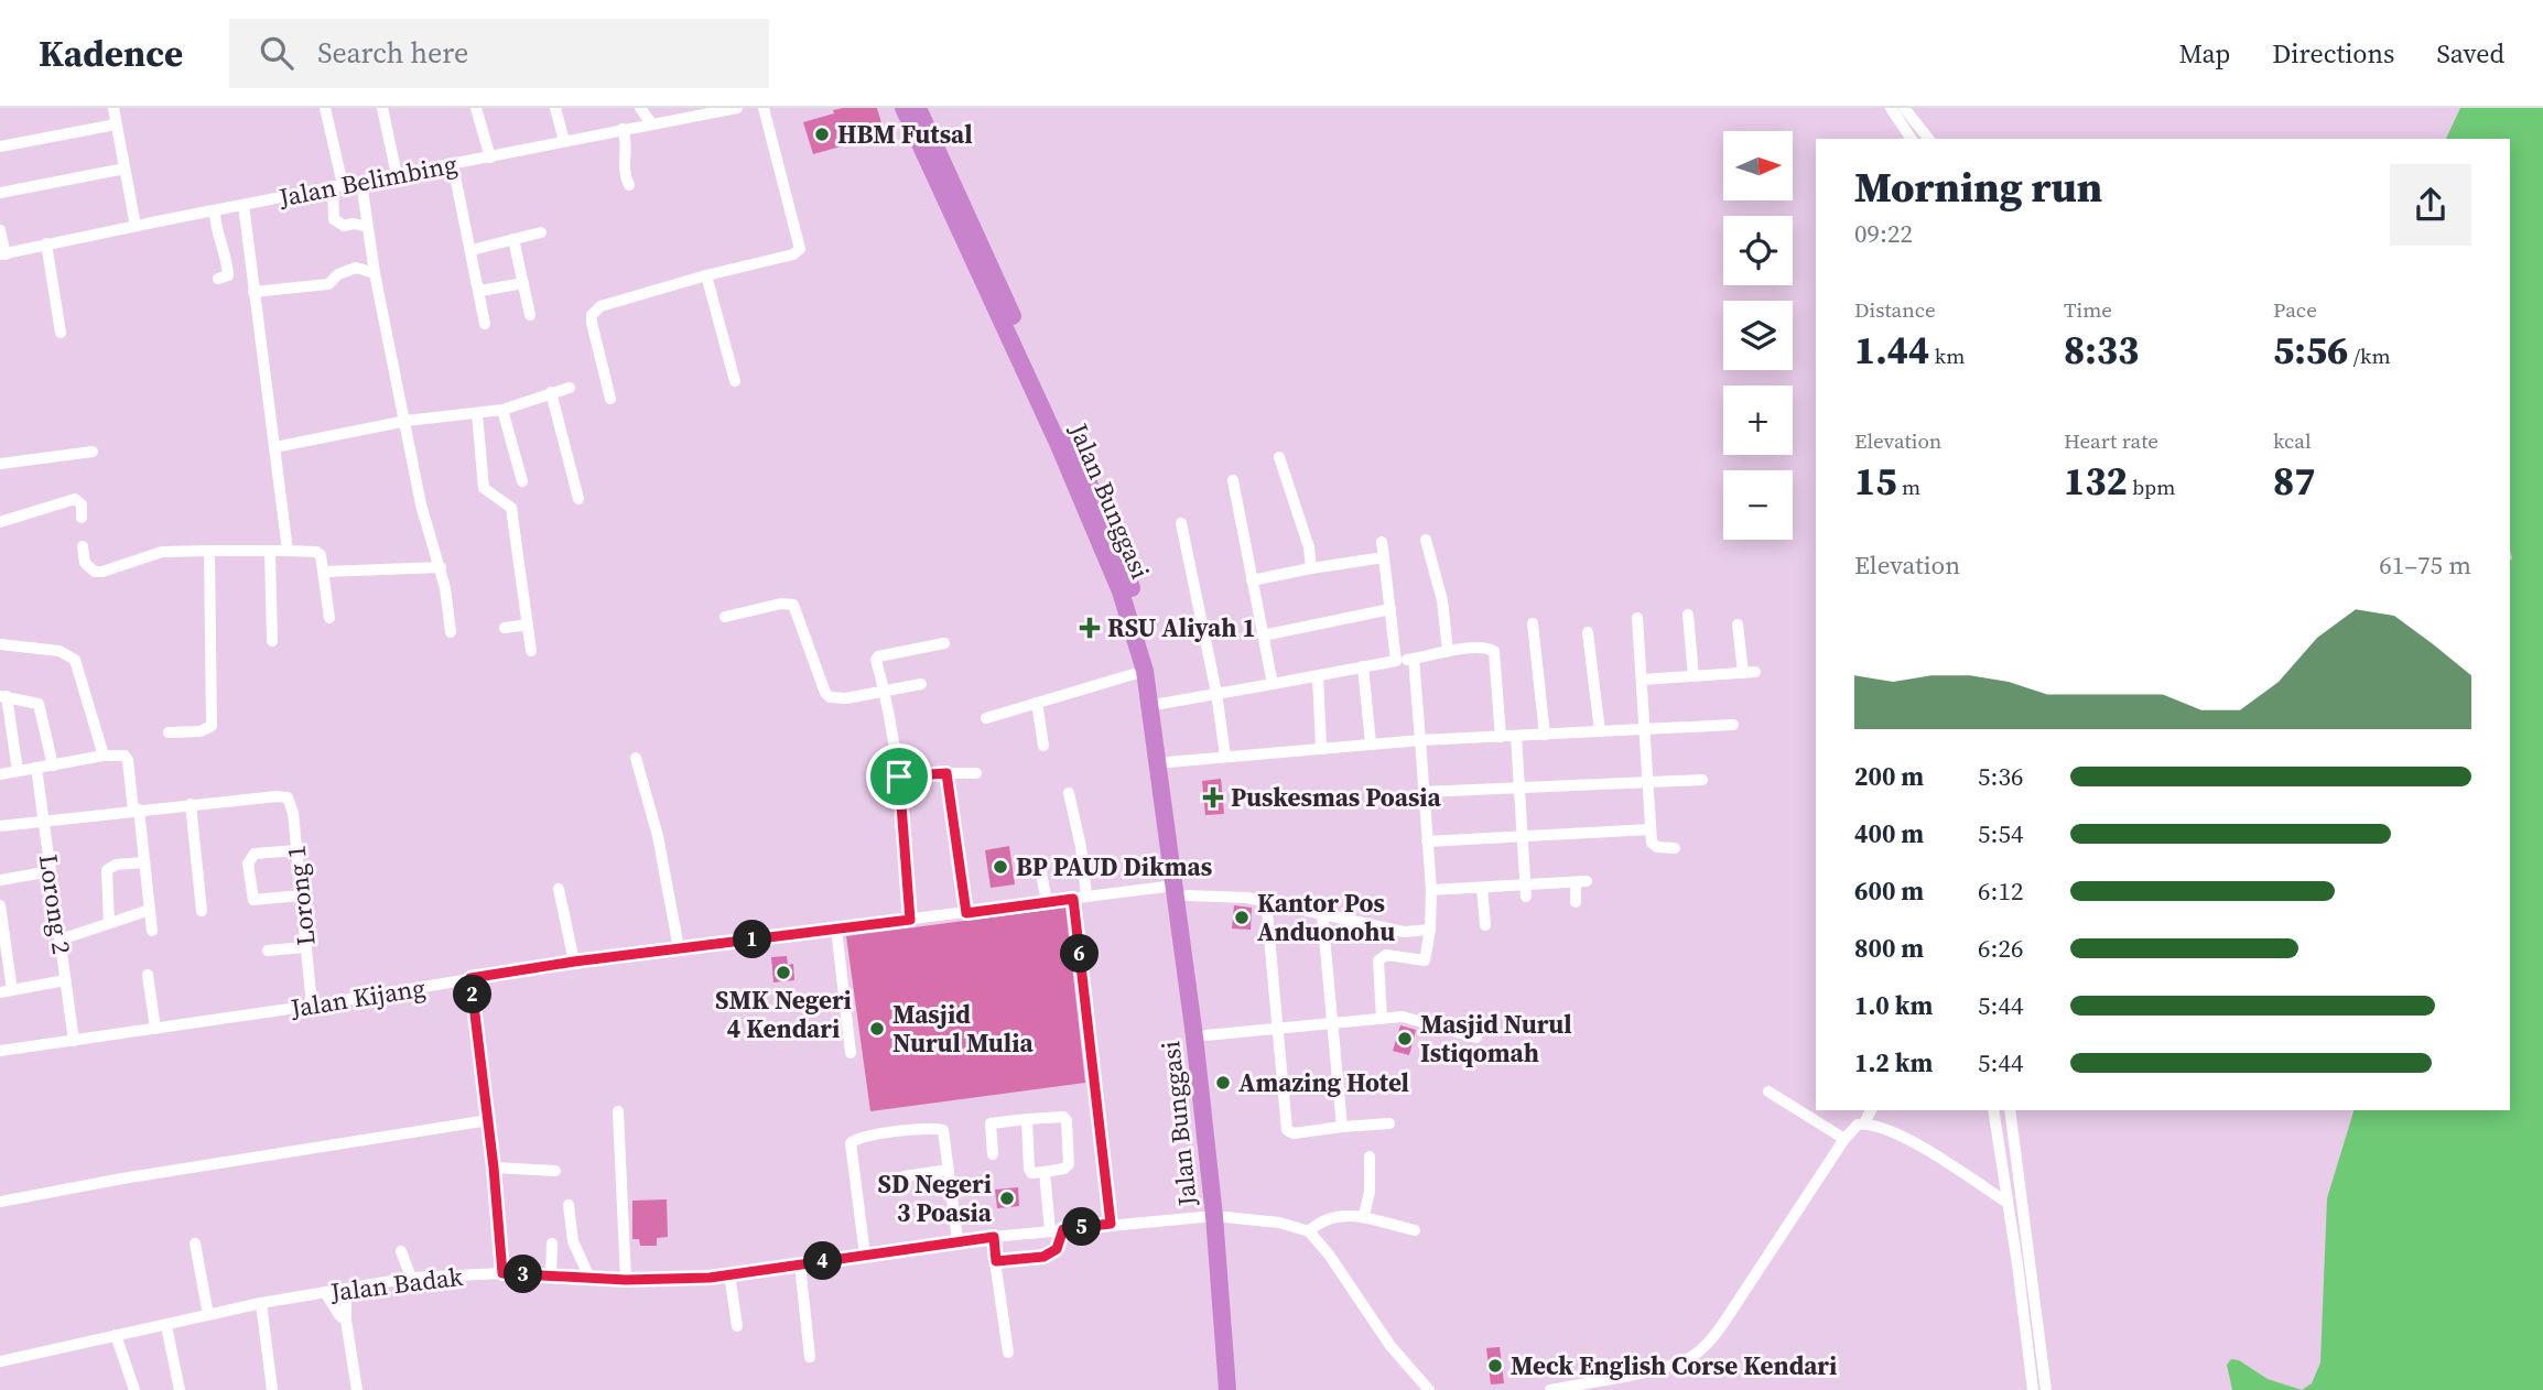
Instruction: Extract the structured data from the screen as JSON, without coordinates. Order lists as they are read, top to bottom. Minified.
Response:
{"streets":{"highway":["Jalan Bunggasi"],"street":["Jalan Belimbing","Lorong 1","Lorong 2","Jalan Kijang","Jalan Badak"]},"crossings":[["Jalan Bunggasi","Jalan Kijang"],["Jalan Bunggasi","Jalan Badak"],["Lorong 1","Jalan Kijang"],["Lorong 2","Jalan Kijang"]],"places":{"other":["HBM Futsal","BP PAUD Dikmas","Kantor Pos Anduonohu","SMK Negeri 4 Kendari","Masjid Nurul Mulia","Masjid Nurul Istiqomah","Amazing Hotel","SD Negeri 3 Poasia","Meck English Corse Kendari"],"health":["RSU Aliyah 1","Puskesmas Poasia"]},"north":"right","page":{"header":"Kadence","search":"Search here","nav":["Map","Directions","Saved"],"map_buttons":["+","−"],"heading":["Morning run","09:22"],"stats":[["Distance","1.44 km"],["Time","8:33"],["Pace","5:56 /km"],["Elevation","15 m"],["Heart rate","132 bpm"],["kcal","87"]],"chart":["Elevation","61–75 m"],"list":[{"name":"200 m","note":"5:36"},{"name":"400 m","note":"5:54"},{"name":"600 m","note":"6:12"},{"name":"800 m","note":"6:26"},{"name":"1.0 km","note":"5:44"},{"name":"1.2 km","note":"5:44"}],"pins":["1","6","2","5","4","3"]}}
